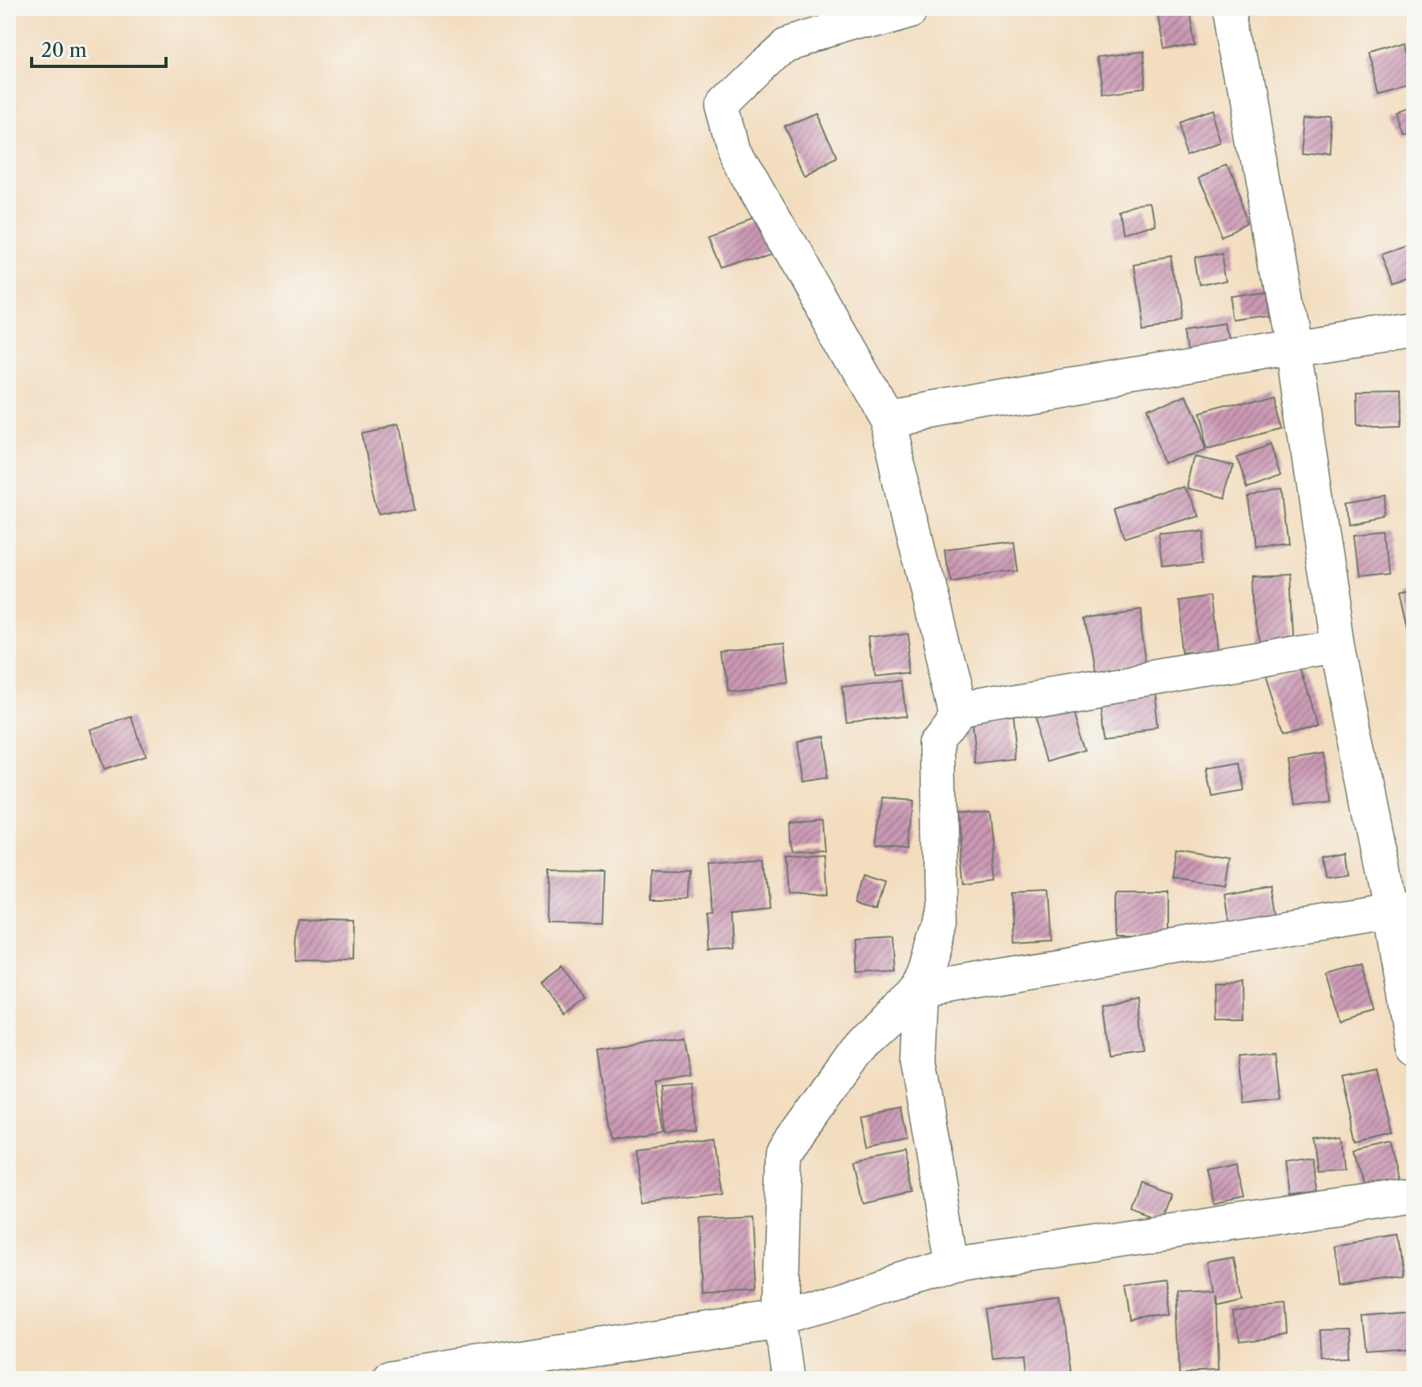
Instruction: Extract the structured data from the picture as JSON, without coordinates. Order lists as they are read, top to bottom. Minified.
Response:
{"scale_bar":"20 m"}
